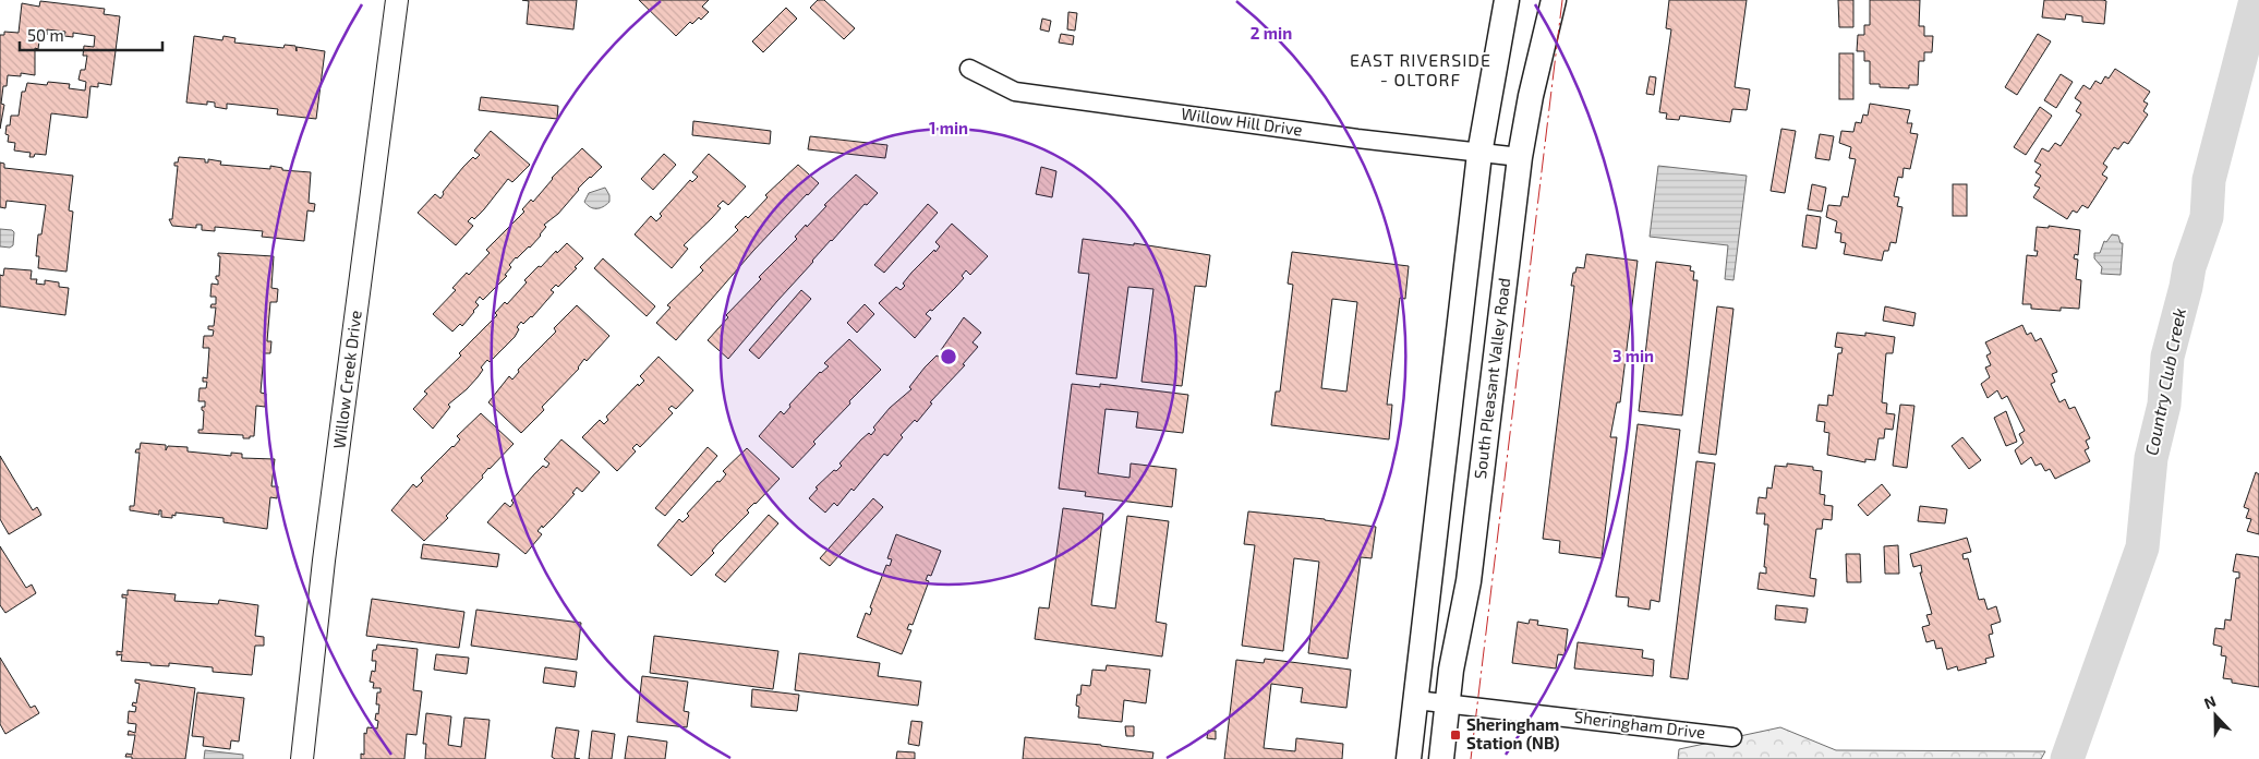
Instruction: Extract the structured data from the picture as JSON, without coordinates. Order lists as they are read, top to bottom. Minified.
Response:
{"streets":{"main road":["South Pleasant Valley Road"],"street":["Willow Hill Drive","Willow Creek Drive","Sheringham Drive"]},"crossings":[["Willow Hill Drive","South Pleasant Valley Road"],["South Pleasant Valley Road","Sheringham Drive"]],"districts":["EAST RIVERSIDE - OLTORF"],"water":["Country Club Creek"],"places":{"transit":["Sheringham Station (NB)"]},"scale_bar":"50 m","north":"top","rings":["2 min","1 min","3 min"]}
